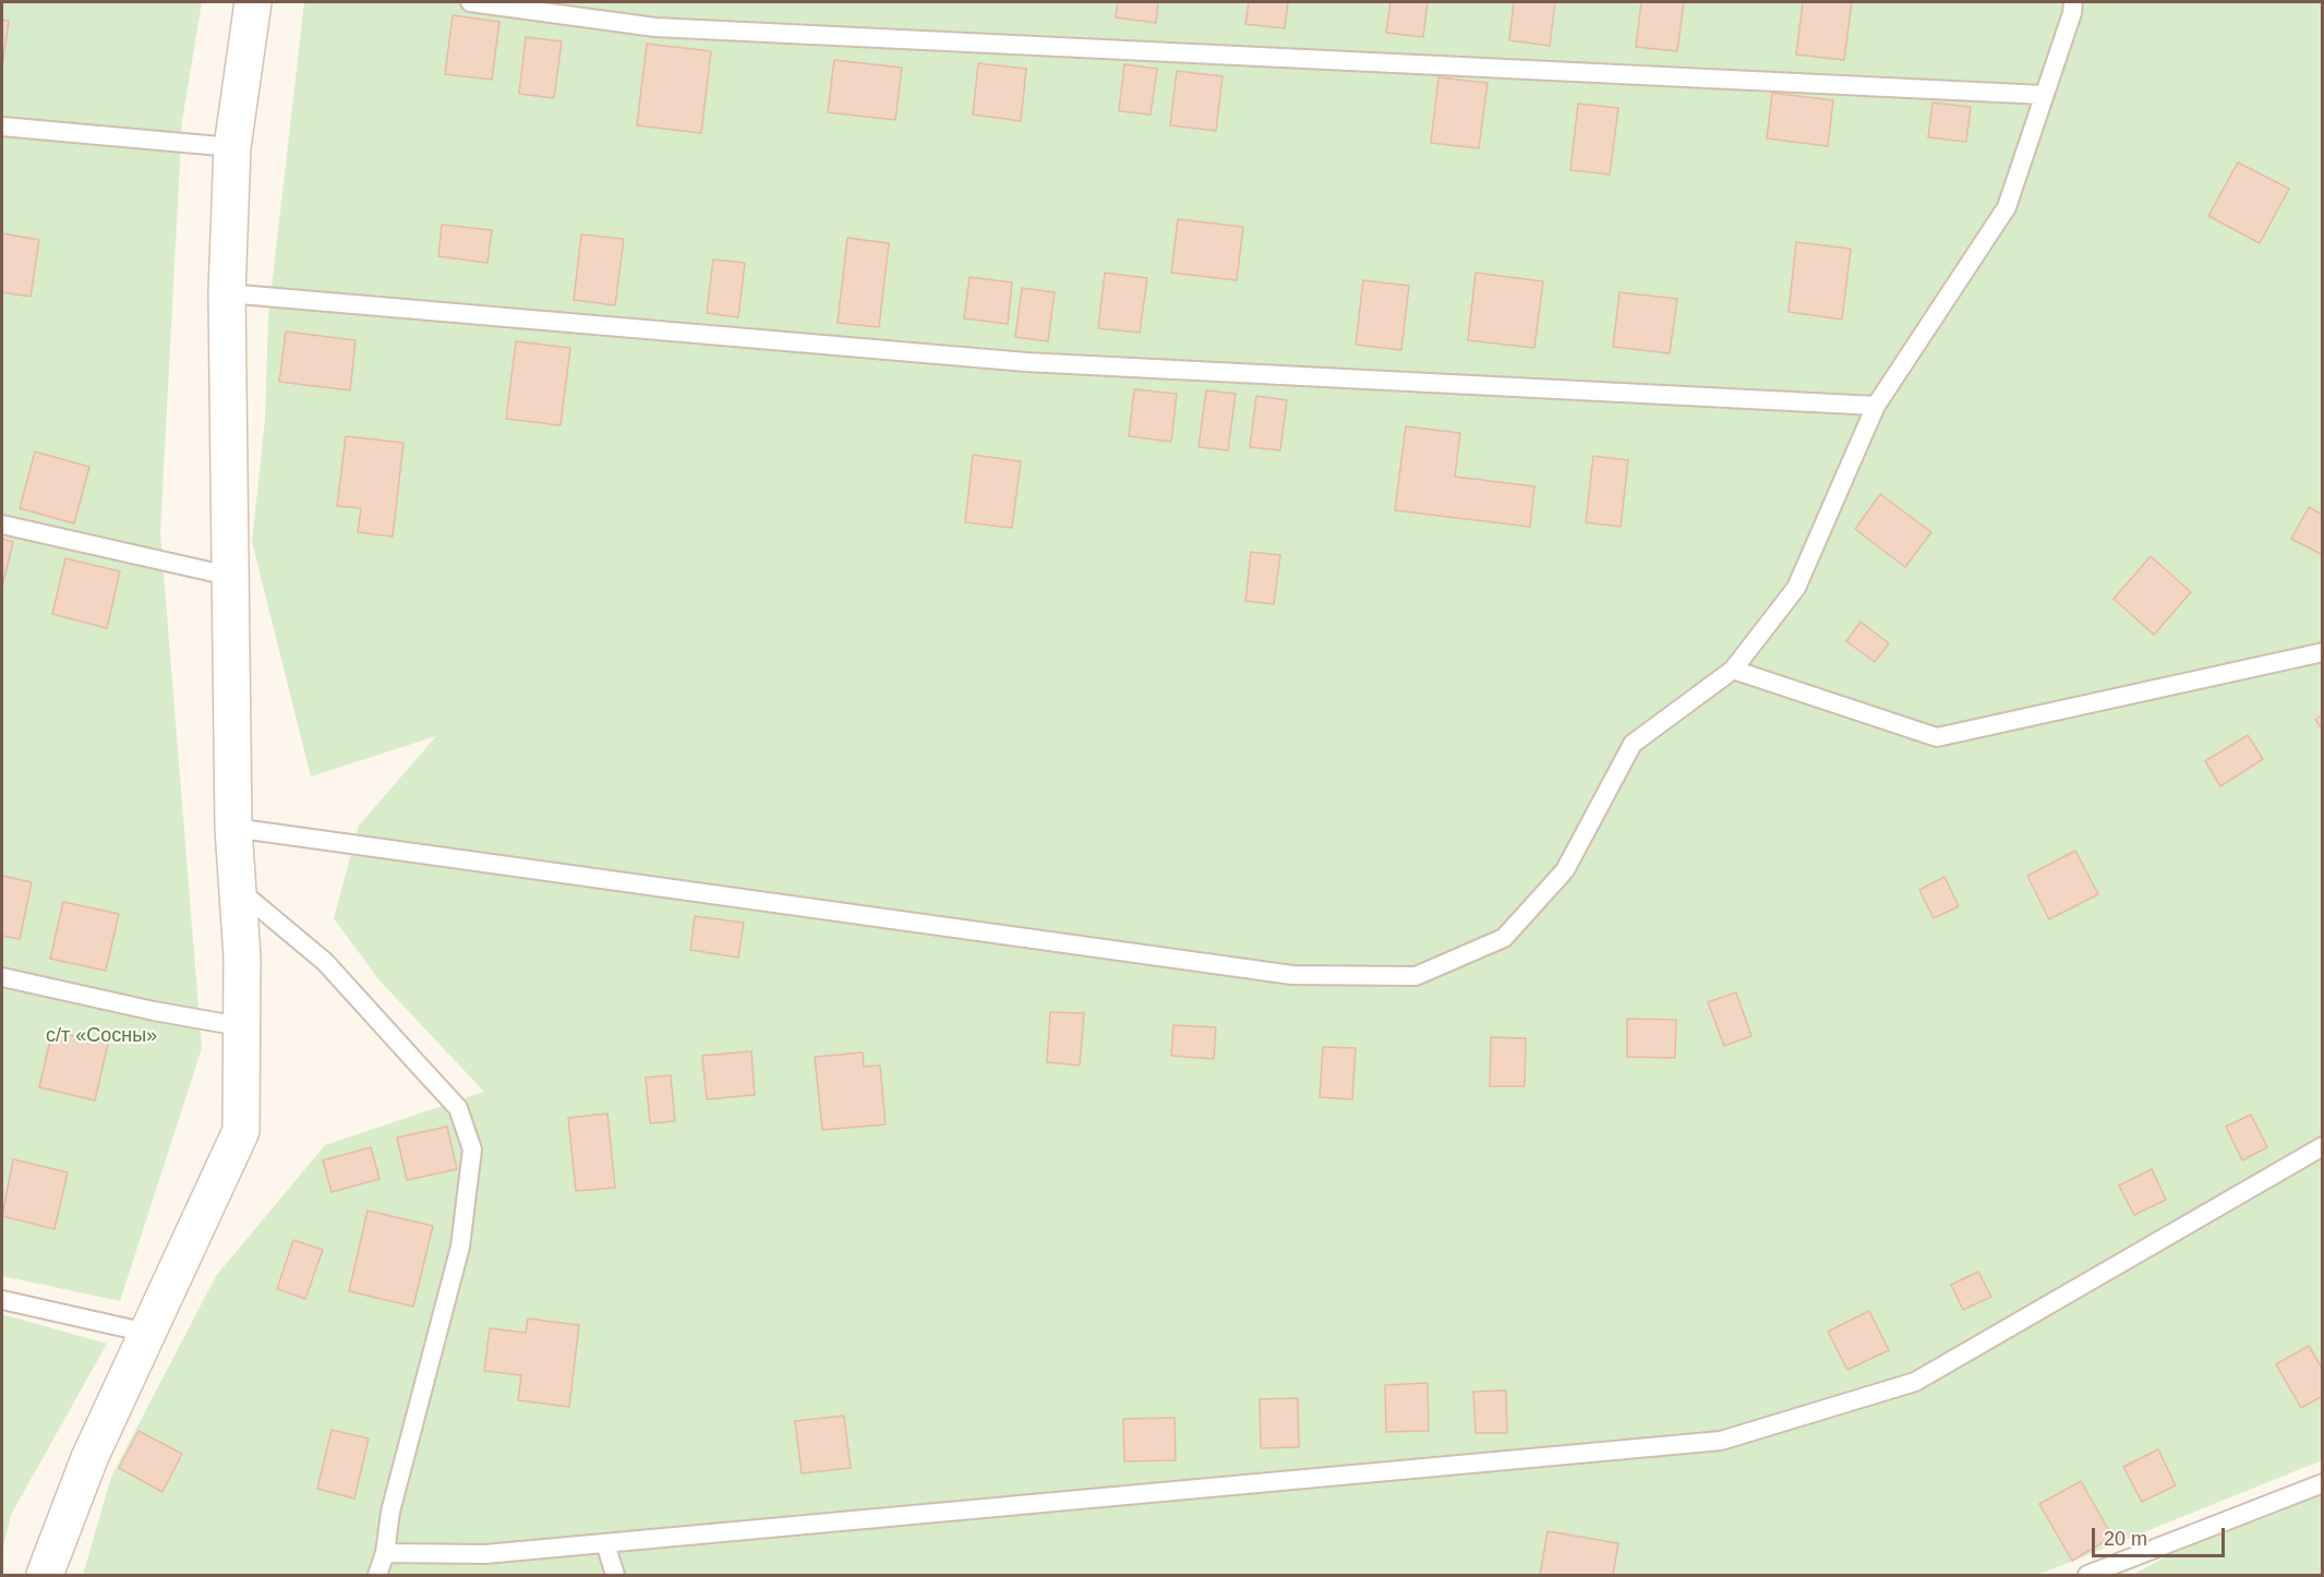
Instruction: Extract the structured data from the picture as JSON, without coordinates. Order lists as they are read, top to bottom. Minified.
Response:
{"parks":["с/т «Сосны»"],"scale_bar":"20 m"}
